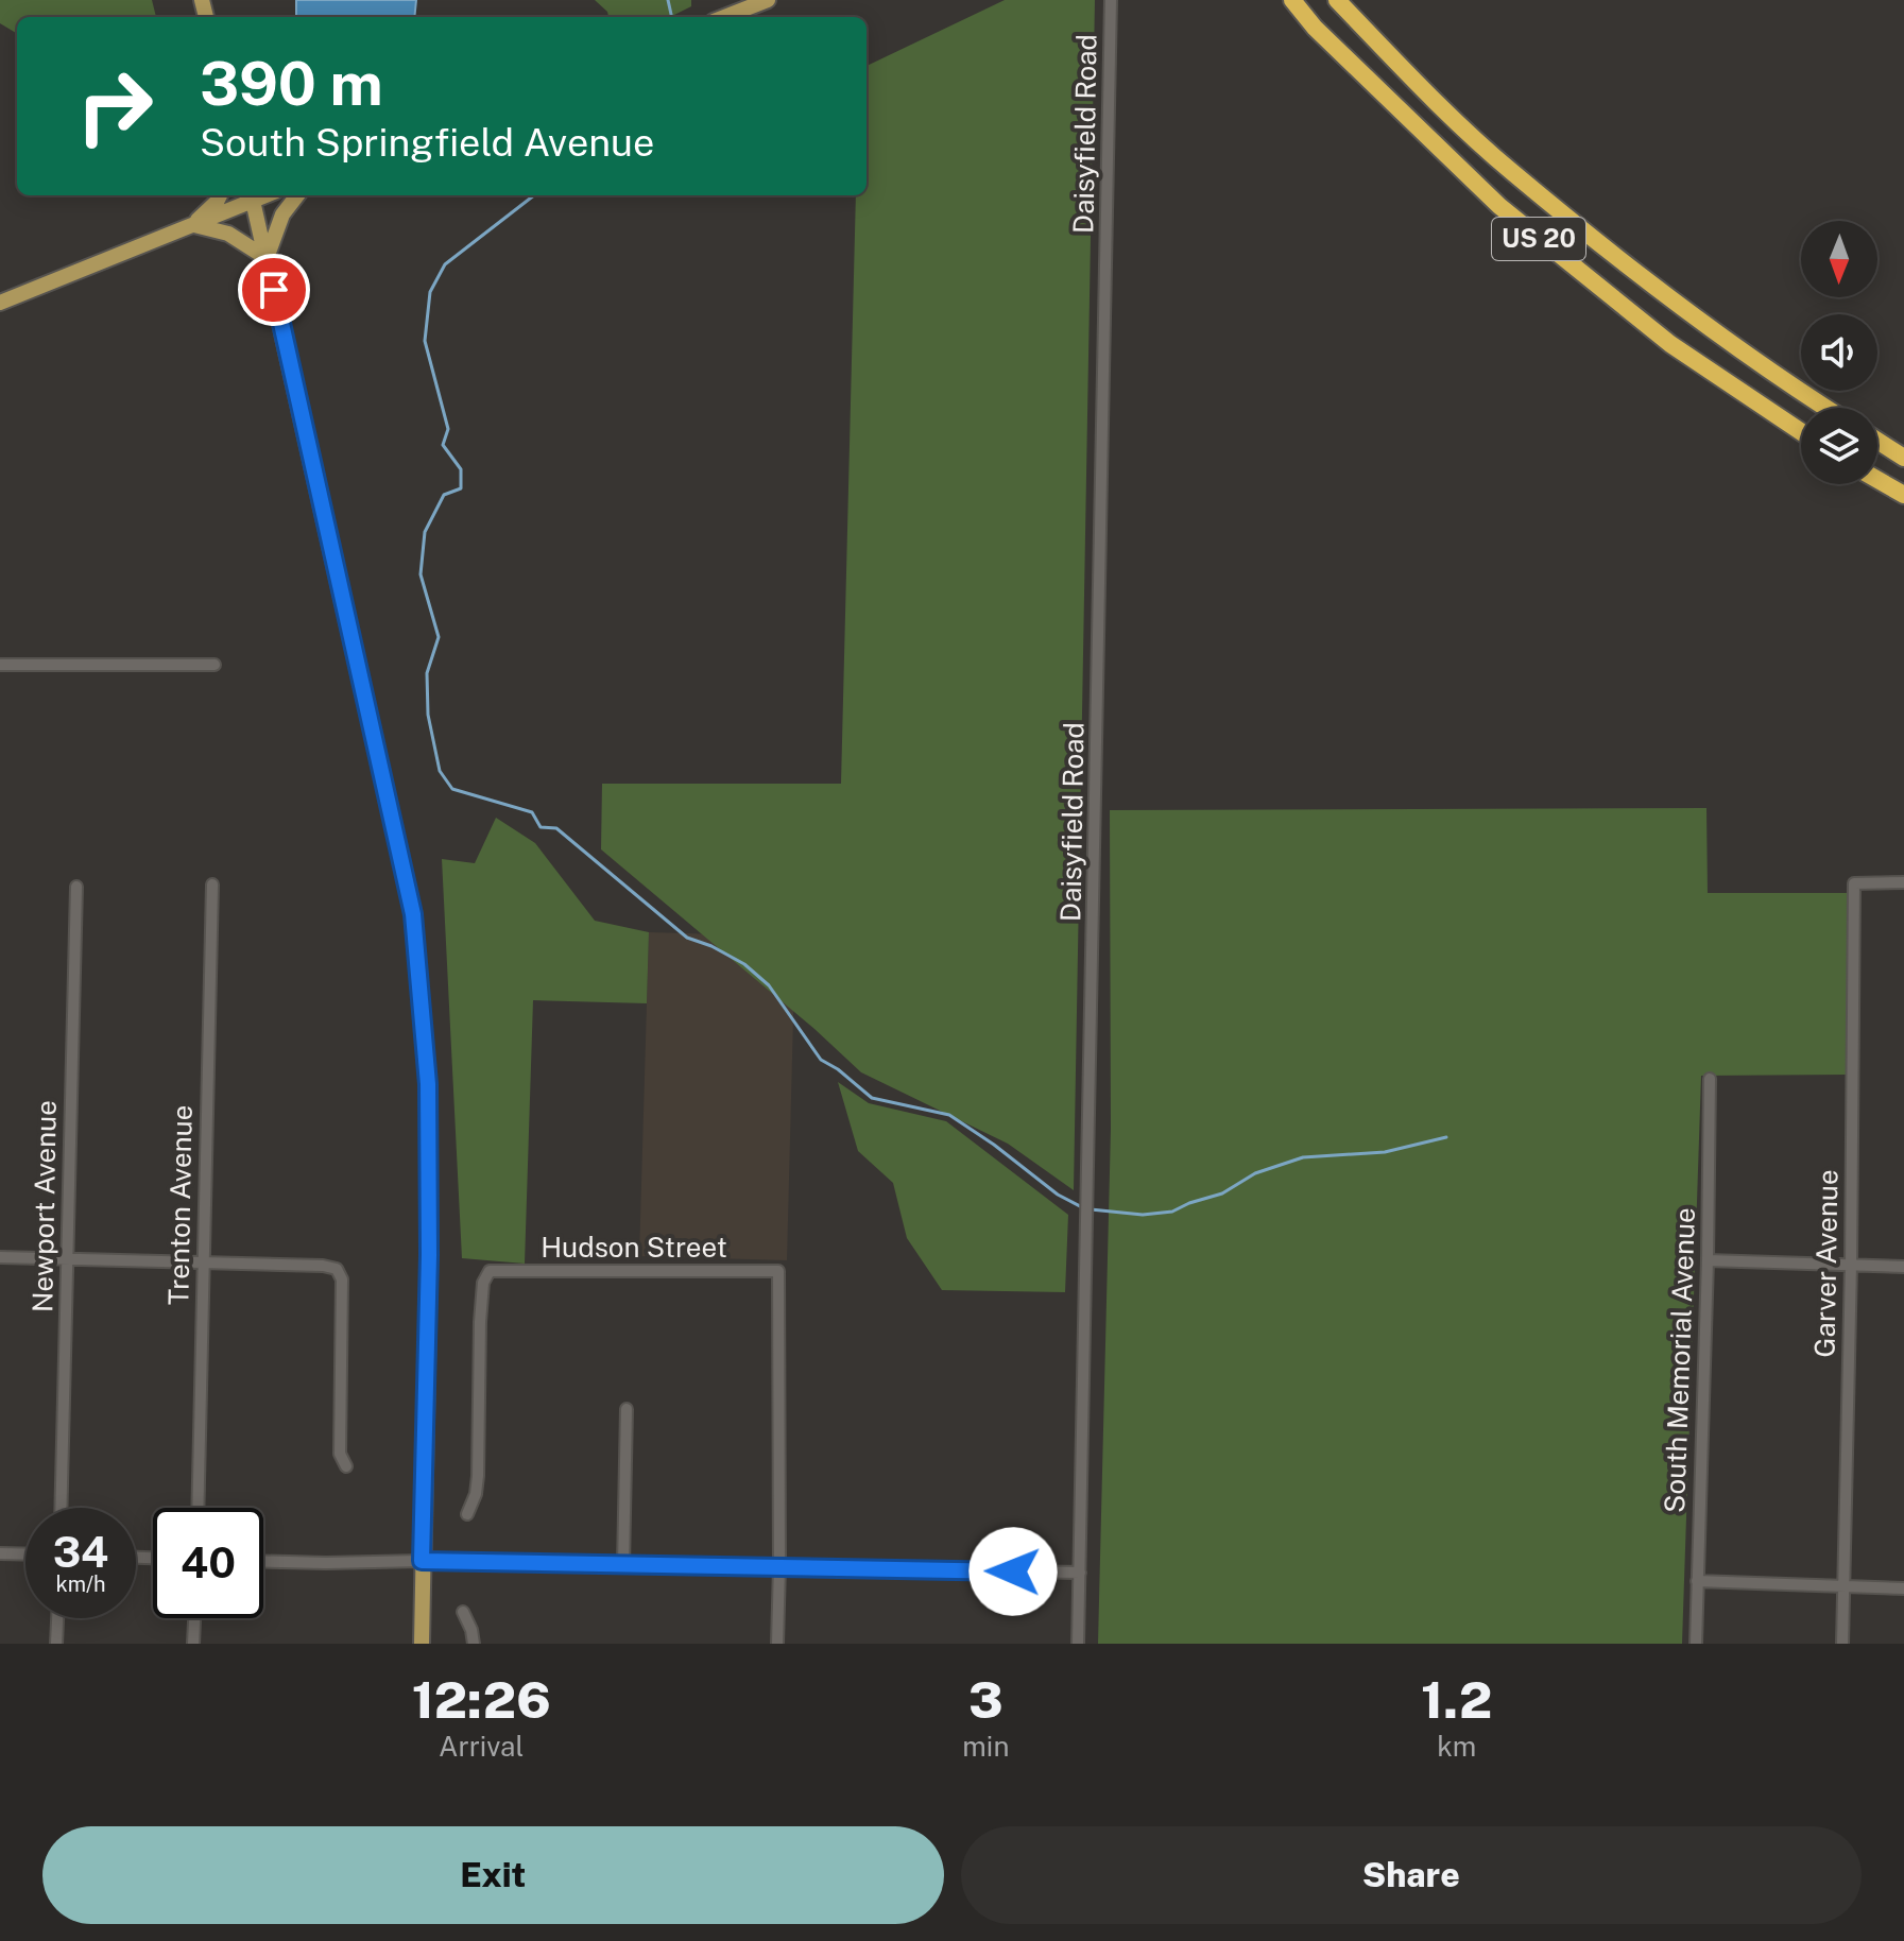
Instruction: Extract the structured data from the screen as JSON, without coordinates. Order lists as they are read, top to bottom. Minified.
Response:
{"streets":{"highway":["US 20"],"street":["Daisyfield Road","Trenton Avenue","Newport Avenue","Hudson Street","Garver Avenue","South Memorial Avenue"]},"north":"bottom","page":{"turn":["390 m","South Springfield Avenue"],"speed":"34 km/h","limit":"40","eta":["12:26","Arrival","3","min","1.2","km"],"buttons":["Exit","Share"]}}
